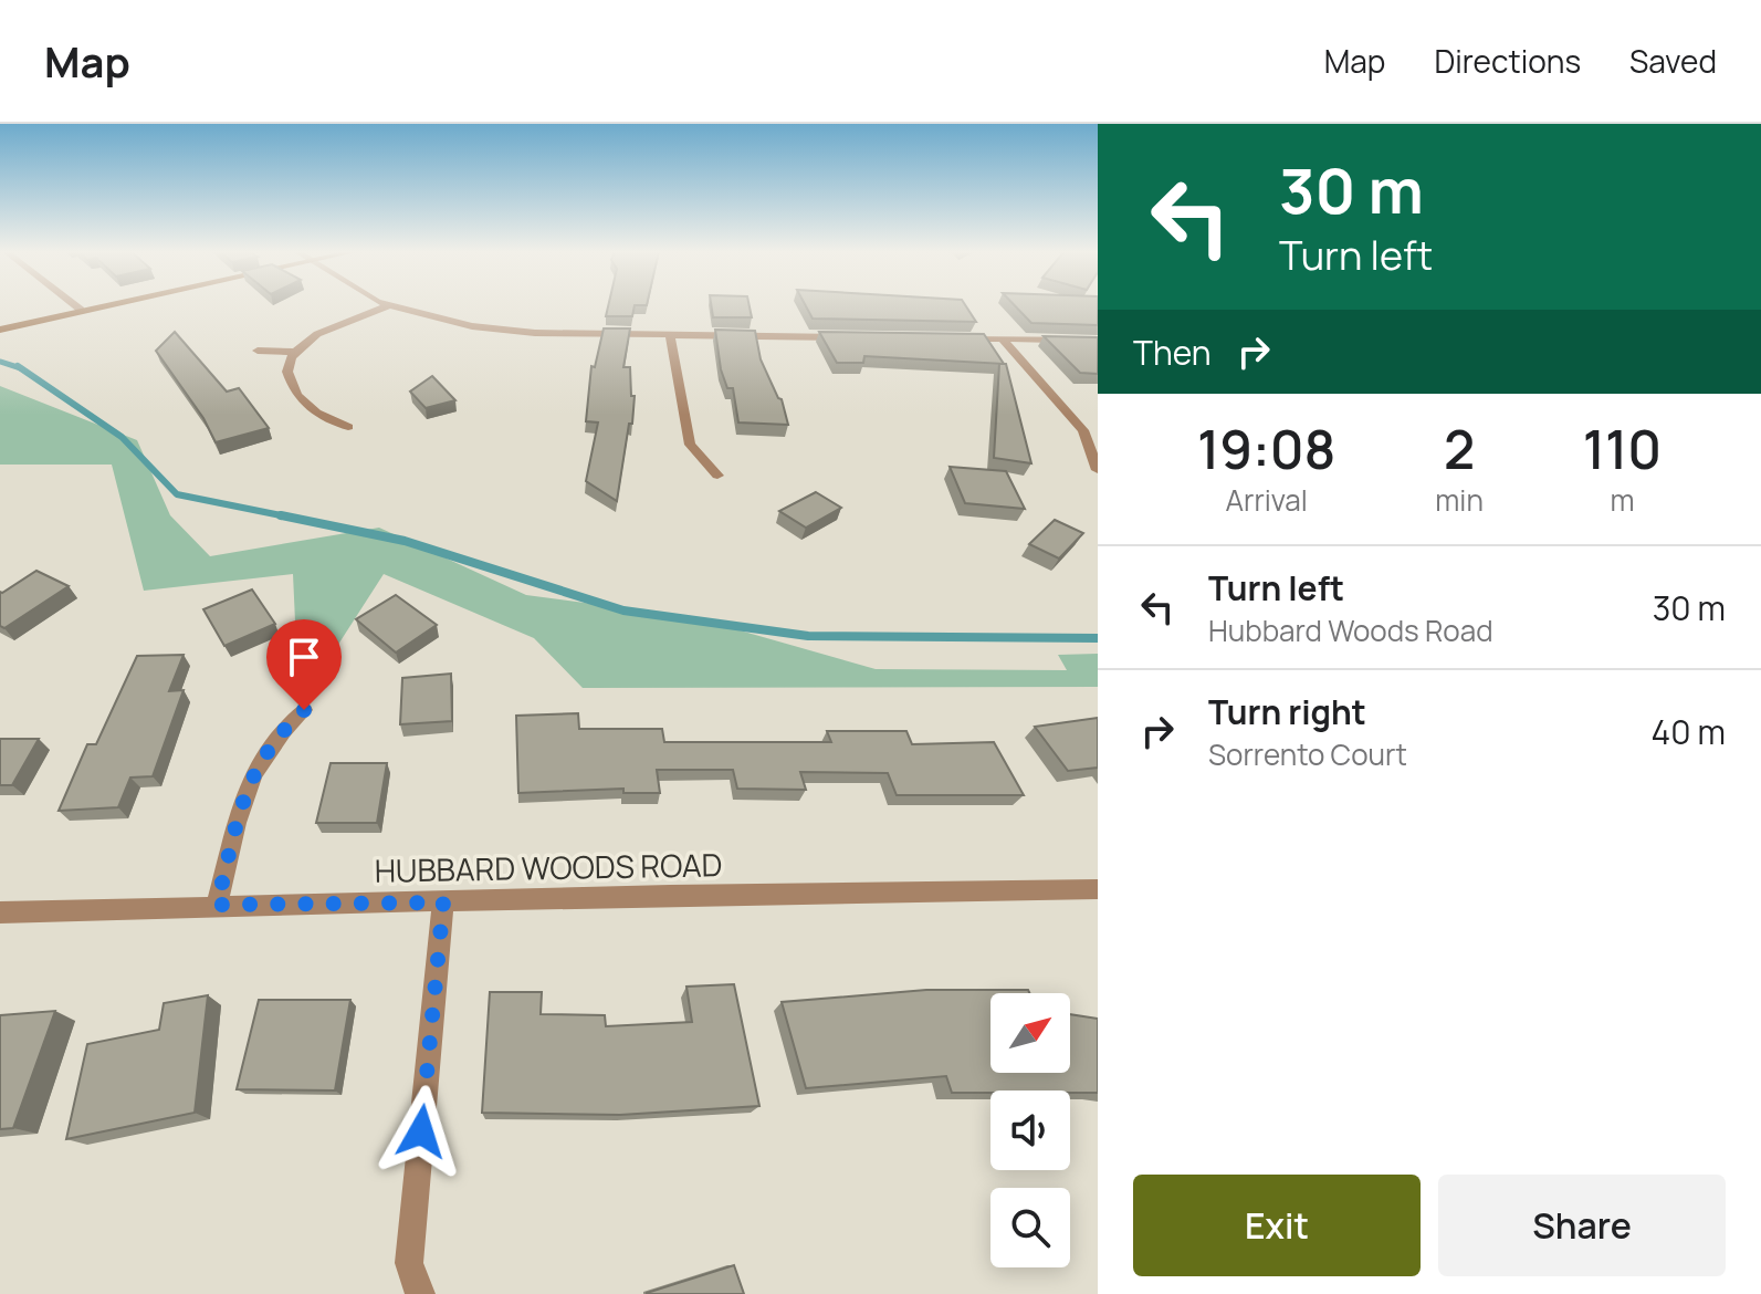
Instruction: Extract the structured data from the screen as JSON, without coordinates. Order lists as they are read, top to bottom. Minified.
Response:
{"streets":{"street":["HUBBARD WOODS ROAD"]},"north":"top right","page":{"header":"Map","nav":["Map","Directions","Saved"],"turn":["30 m","Turn left"],"then":"Then","eta":["19:08","Arrival","2","min","110","m"],"list":[{"name":"Turn left","note":"Hubbard Woods Road","value":"30 m"},{"name":"Turn right","note":"Sorrento Court","value":"40 m"}],"buttons":["Exit","Share"]}}
